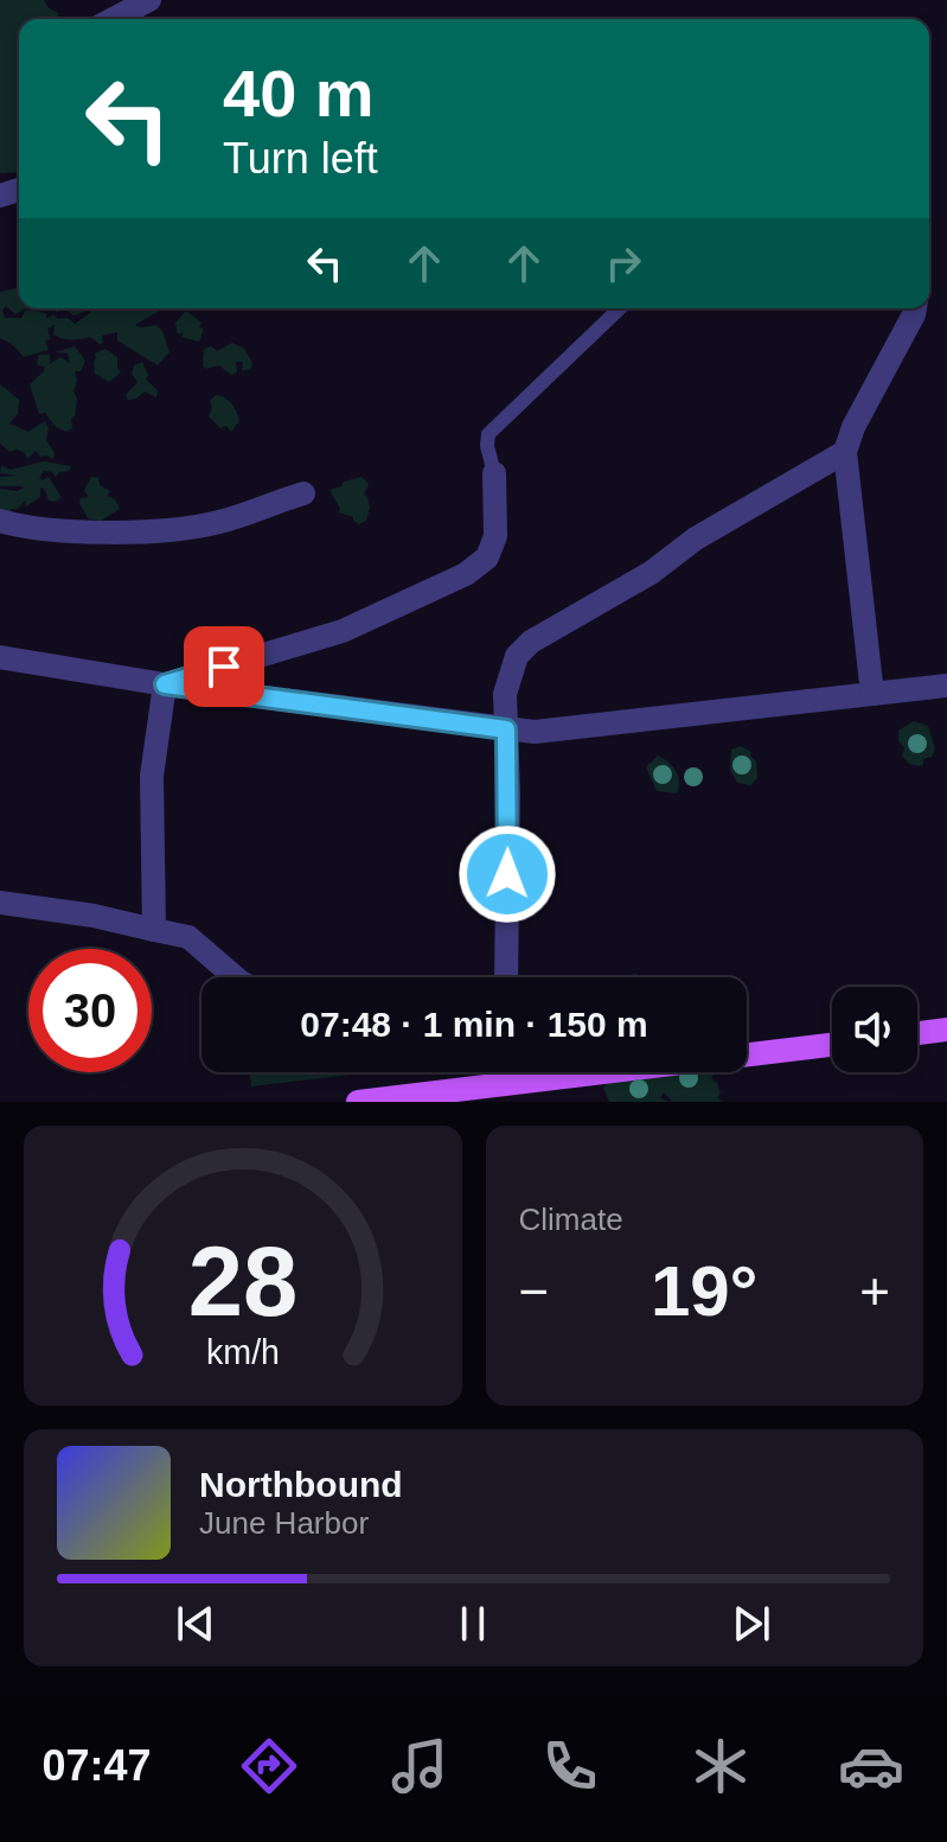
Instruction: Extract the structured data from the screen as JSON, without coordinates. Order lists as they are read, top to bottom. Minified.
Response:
{"page":{"turn":["40 m","Turn left"],"limit":"30","trip":"07:48 · 1 min · 150 m","tile":"Climate","heat":["−","19°","+"],"song":["Northbound","June Harbor"],"tabs":"07:47","gauge":["28","km/h"]}}
